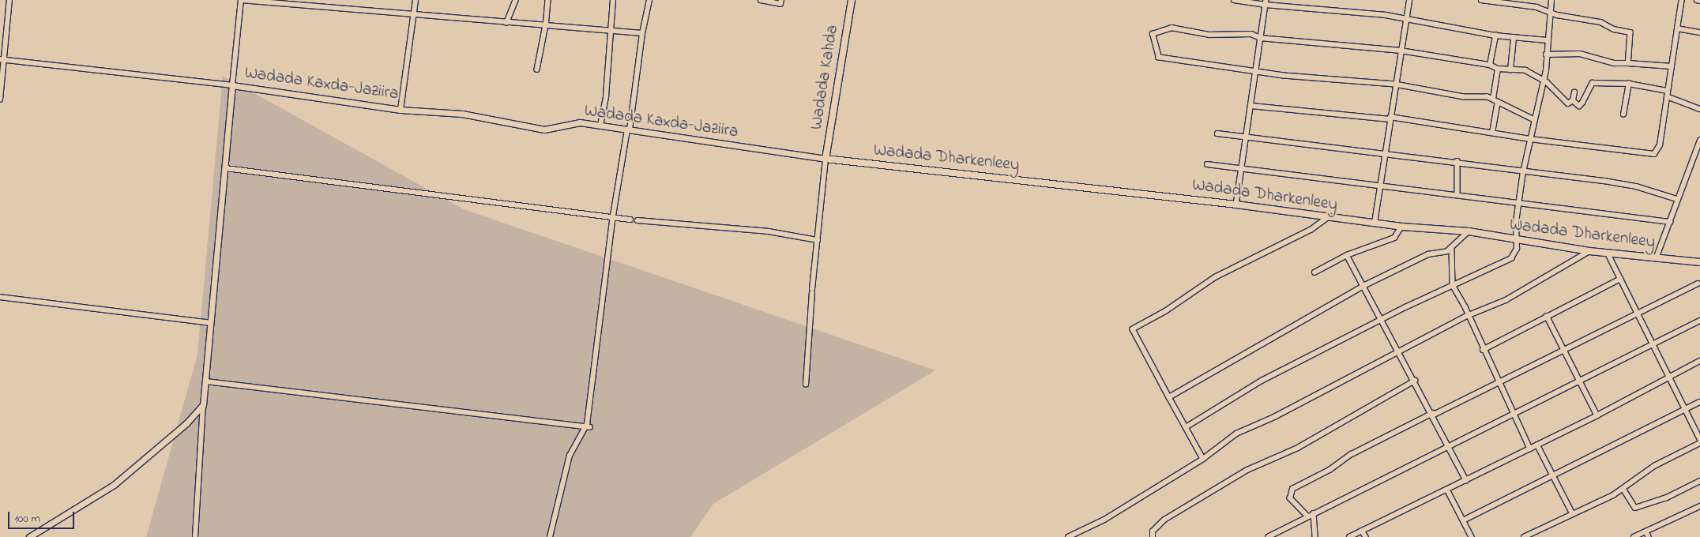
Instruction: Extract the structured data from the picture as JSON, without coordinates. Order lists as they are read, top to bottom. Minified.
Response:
{"streets":{"main road":["Wadada Kahda","Wadada Dharkenleey"],"street":["Wadada Kaxda-Jaziira"]},"crossings":[["Wadada Kahda","Wadada Kaxda-Jaziira"],["Wadada Kahda","Wadada Dharkenleey"],["Wadada Kaxda-Jaziira","Wadada Dharkenleey"]],"scale_bar":"100 m"}
